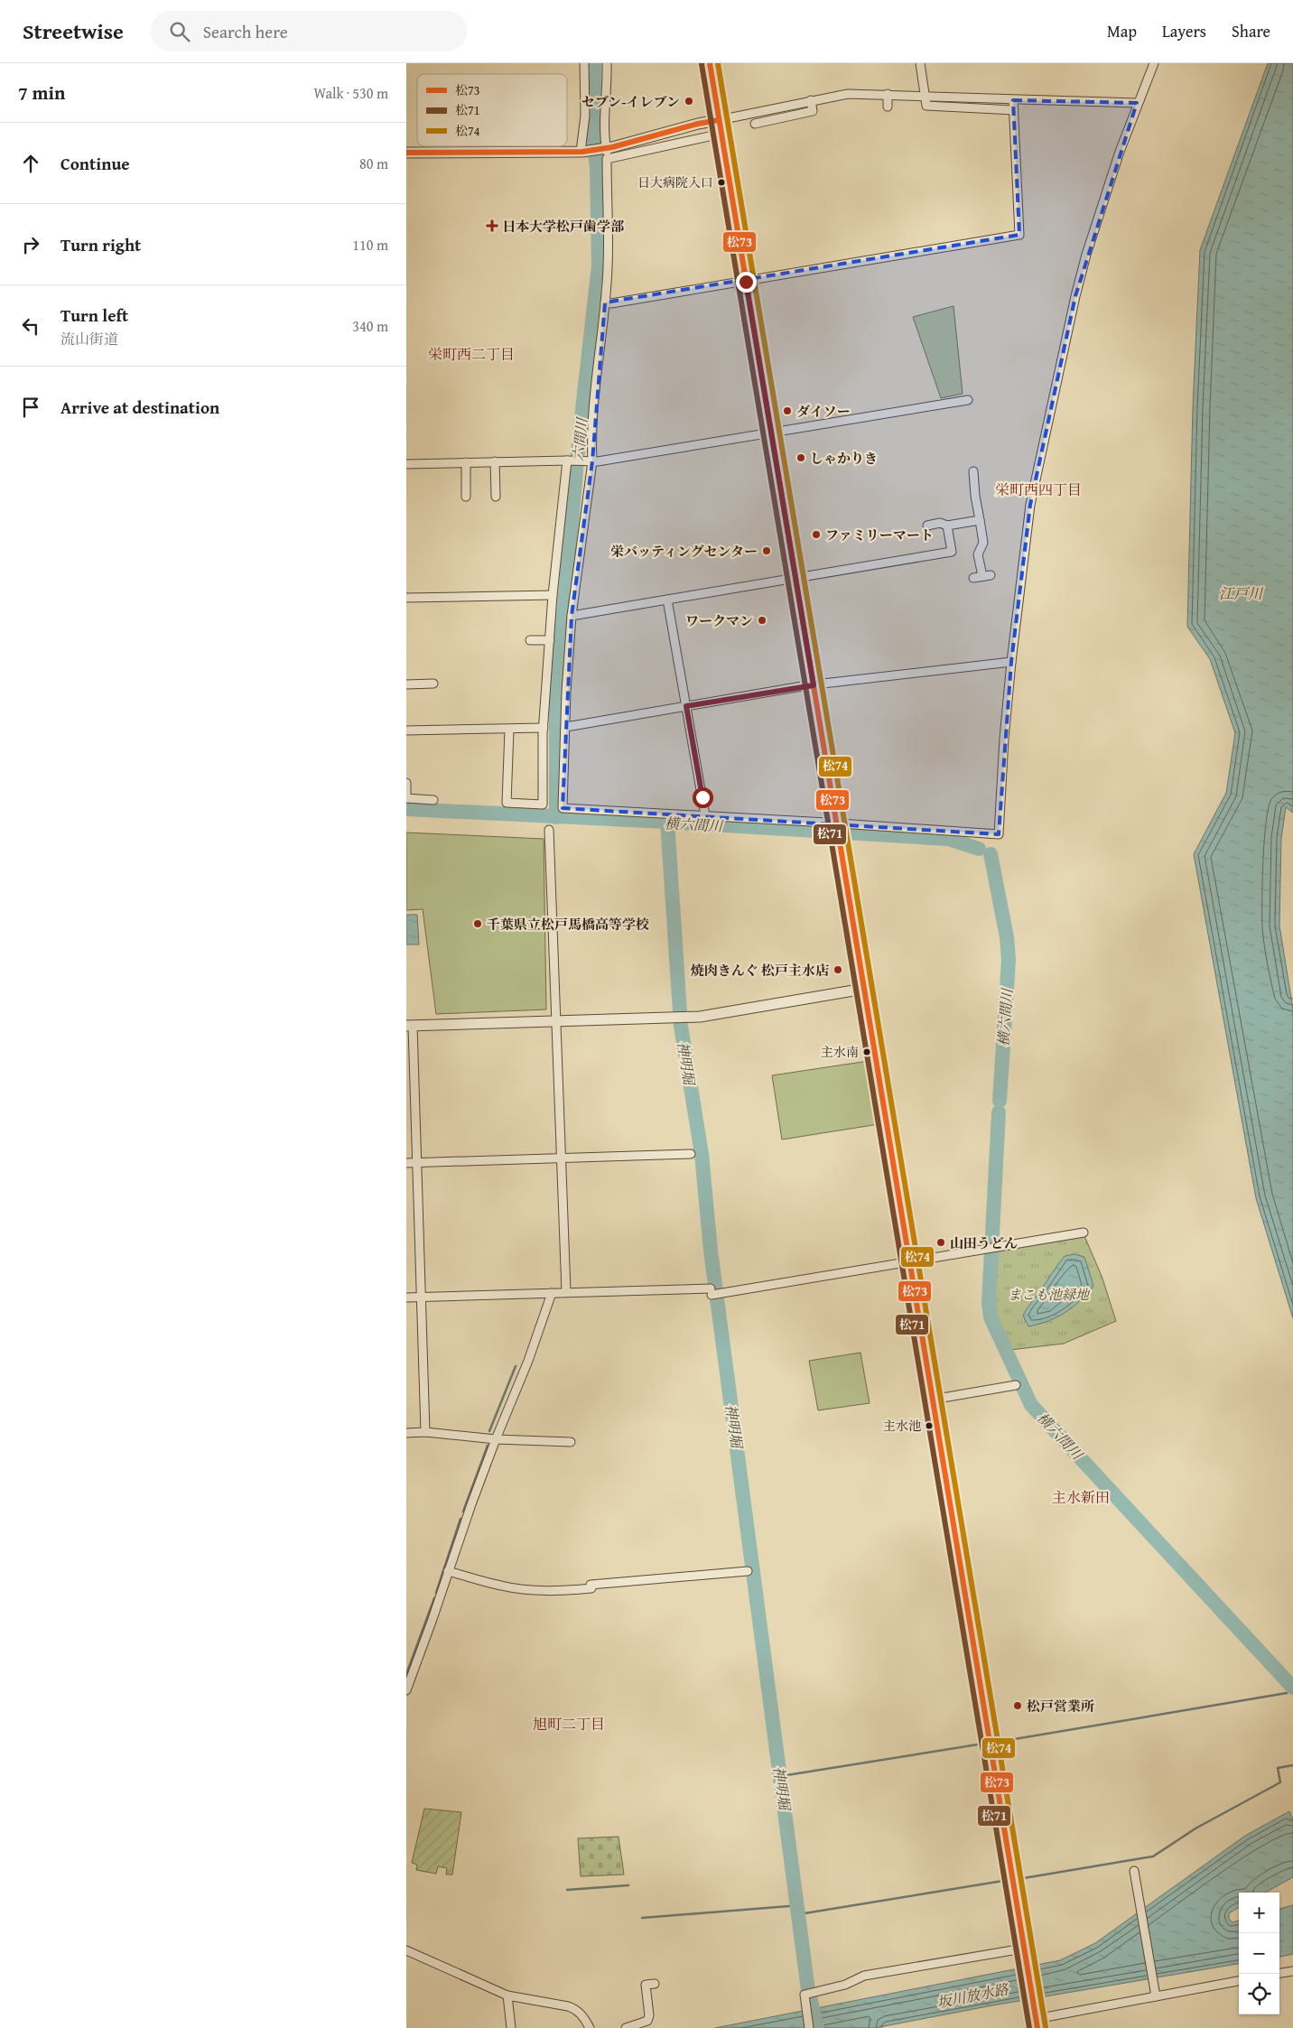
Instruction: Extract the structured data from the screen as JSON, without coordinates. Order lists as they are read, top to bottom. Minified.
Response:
{"districts":["栄町西二丁目","栄町西四丁目","主水新田","旭町二丁目"],"water":["六間川","江戸川","横六間川","神明堀","坂川放水路"],"parks":["まこも池緑地"],"places":{"other":["セブン-イレブン","日大病院入口","ダイソー","しゃかりき","ファミリーマート","栄バッティングセンター","ワークマン","千葉県立松戸馬橋高等学校","焼肉きんぐ 松戸主水店","主水南","山田うどん","主水池","松戸営業所"],"health":["日本大学松戸歯学部"]},"lines":["transit line 松73","transit line 松74","transit line 松71"],"legend":["松73","松71","松74"],"page":{"header":"Streetwise","search":"Search here","nav":["Map","Layers","Share"],"heading":["7 min","Walk · 530 m"],"list":[["Continue","80 m"],["Turn right","110 m"],["Turn left","流山街道","340 m"],"Arrive at destination"],"map_buttons":["+","−"]}}
